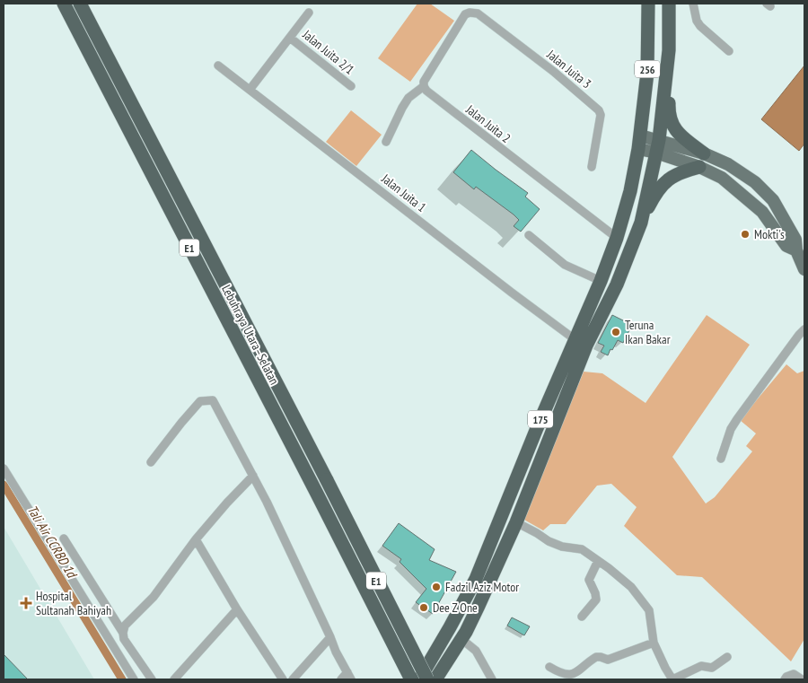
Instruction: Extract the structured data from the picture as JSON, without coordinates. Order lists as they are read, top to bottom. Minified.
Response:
{"streets":{"highway":["256","E1","Lebuhraya Utara–Selatan","175"],"street":["Jalan Juita 2/1","Jalan Juita 3","Jalan Juita 2","Jalan Juita 1"]},"crossings":[["Jalan Juita 3","Jalan Juita 2"],["256","175"],["Jalan Juita 2","175"],["Jalan Juita 1","175"]],"water":["Tali Air CCRBD 1d"],"places":{"other":["Mokti's","Teruna Ikan Bakar","Fadzil Aziz Motor","Dee Z One"],"health":["Hospital Sultanah Bahiyah"]}}
